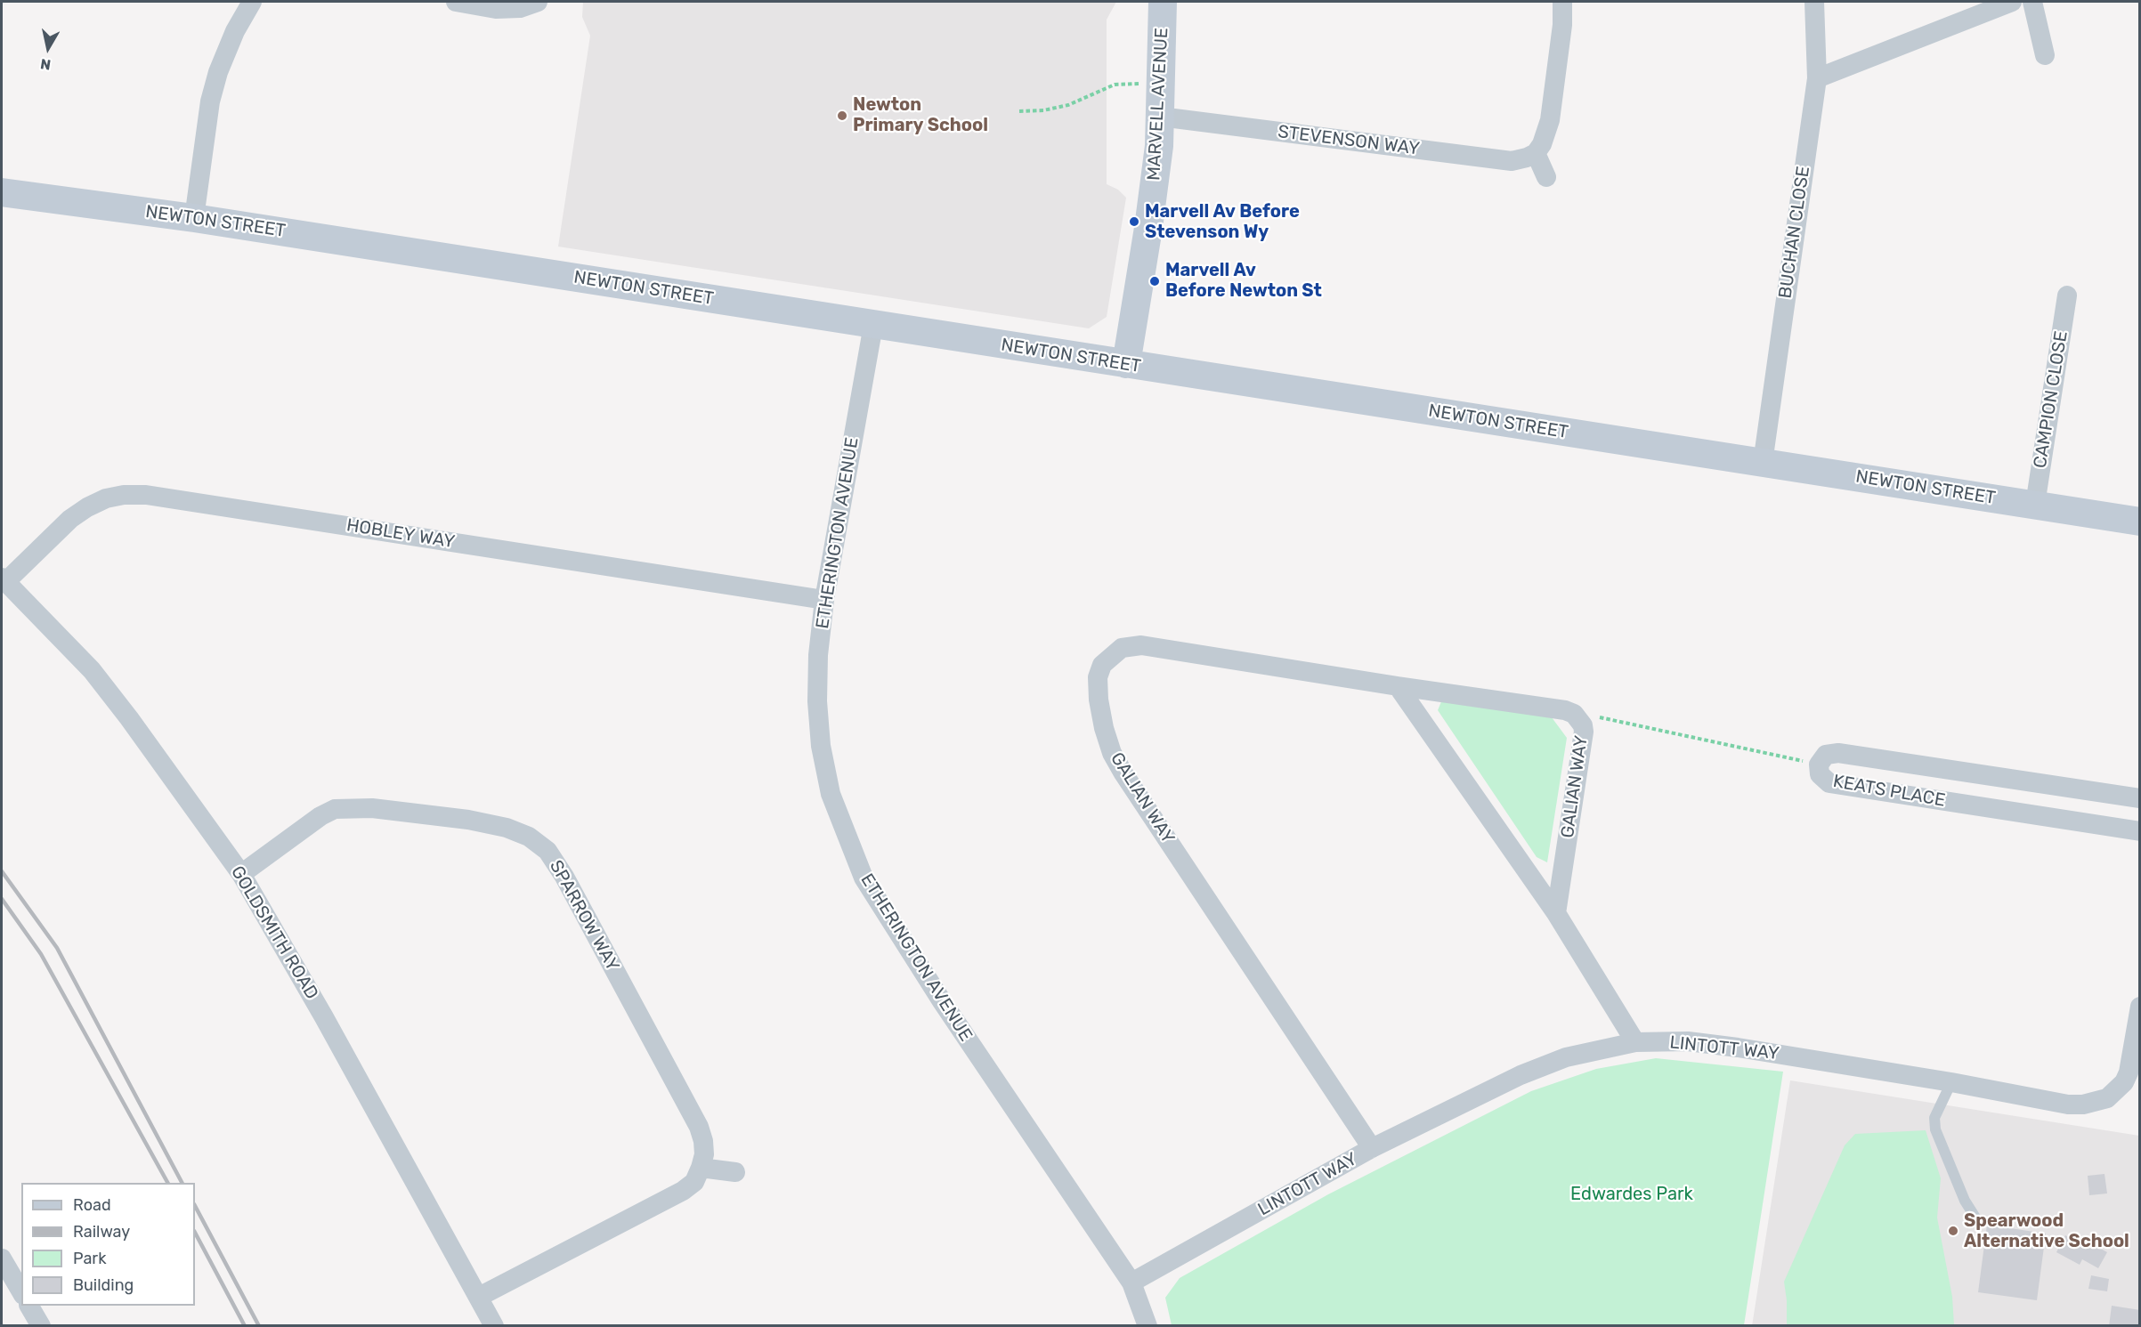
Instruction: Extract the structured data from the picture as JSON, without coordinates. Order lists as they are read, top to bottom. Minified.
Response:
{"streets":{"street":["MARVELL AVENUE","STEVENSON WAY","NEWTON STREET","BUCHAN CLOSE","CAMPION CLOSE","ETHERINGTON AVENUE","HOBLEY WAY","GALIAN WAY","KEATS PLACE","SPARROW WAY","GOLDSMITH ROAD","LINTOTT WAY"]},"crossings":[["MARVELL AVENUE","STEVENSON WAY"],["MARVELL AVENUE","NEWTON STREET"],["NEWTON STREET","BUCHAN CLOSE"],["NEWTON STREET","CAMPION CLOSE"],["NEWTON STREET","ETHERINGTON AVENUE"],["ETHERINGTON AVENUE","HOBLEY WAY"],["ETHERINGTON AVENUE","LINTOTT WAY"],["HOBLEY WAY","GOLDSMITH ROAD"],["GALIAN WAY","LINTOTT WAY"],["SPARROW WAY","GOLDSMITH ROAD"]],"parks":["Edwardes Park"],"places":["Newton Primary School","Marvell Av Before Stevenson Wy","Marvell Av Before Newton St","Spearwood Alternative School"],"legend":["Road","Railway","Park","Building"],"north":"bottom"}
